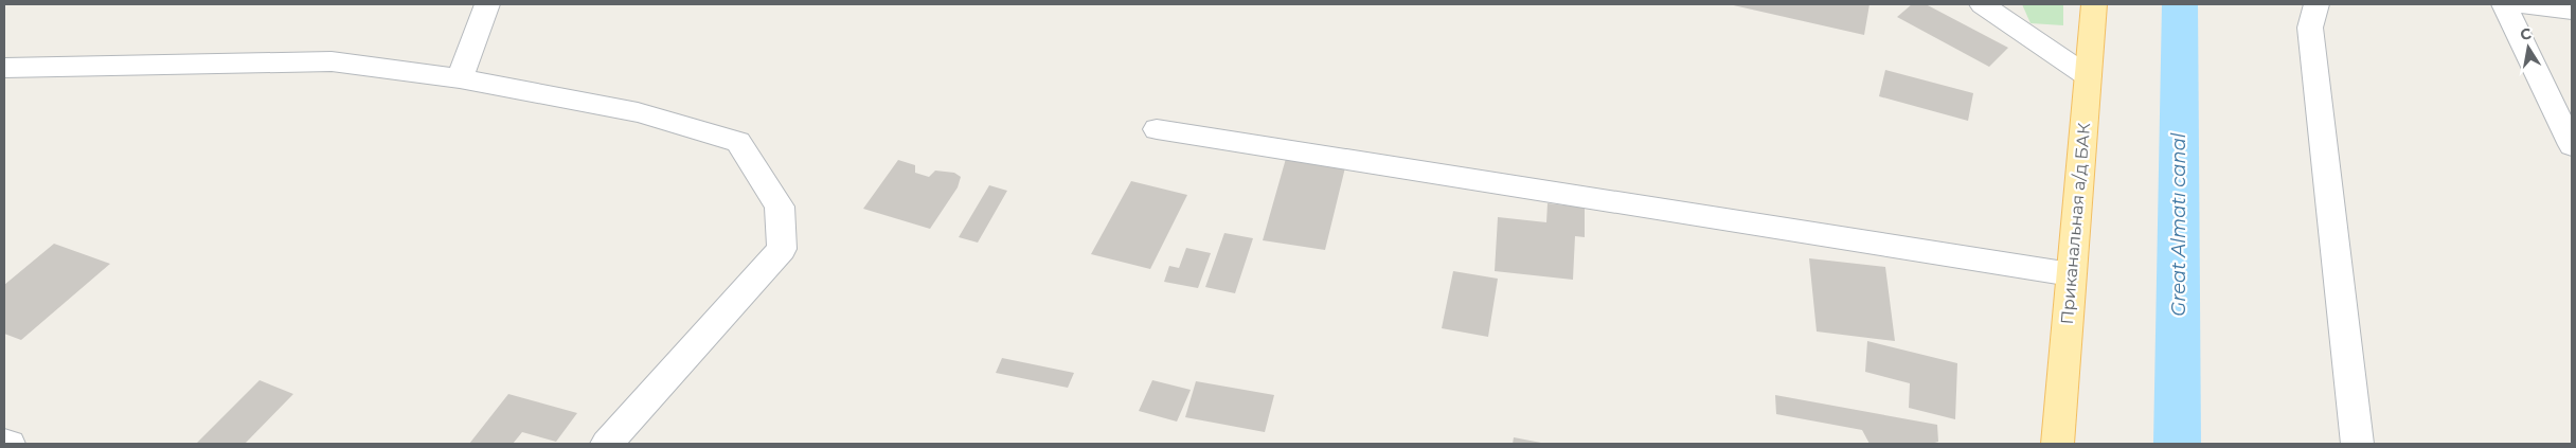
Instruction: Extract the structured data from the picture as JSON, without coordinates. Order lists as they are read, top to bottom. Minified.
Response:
{"streets":{"main road":["Приканальная а/д БАК"]},"water":["Great Almatı canal"],"north":"top"}
